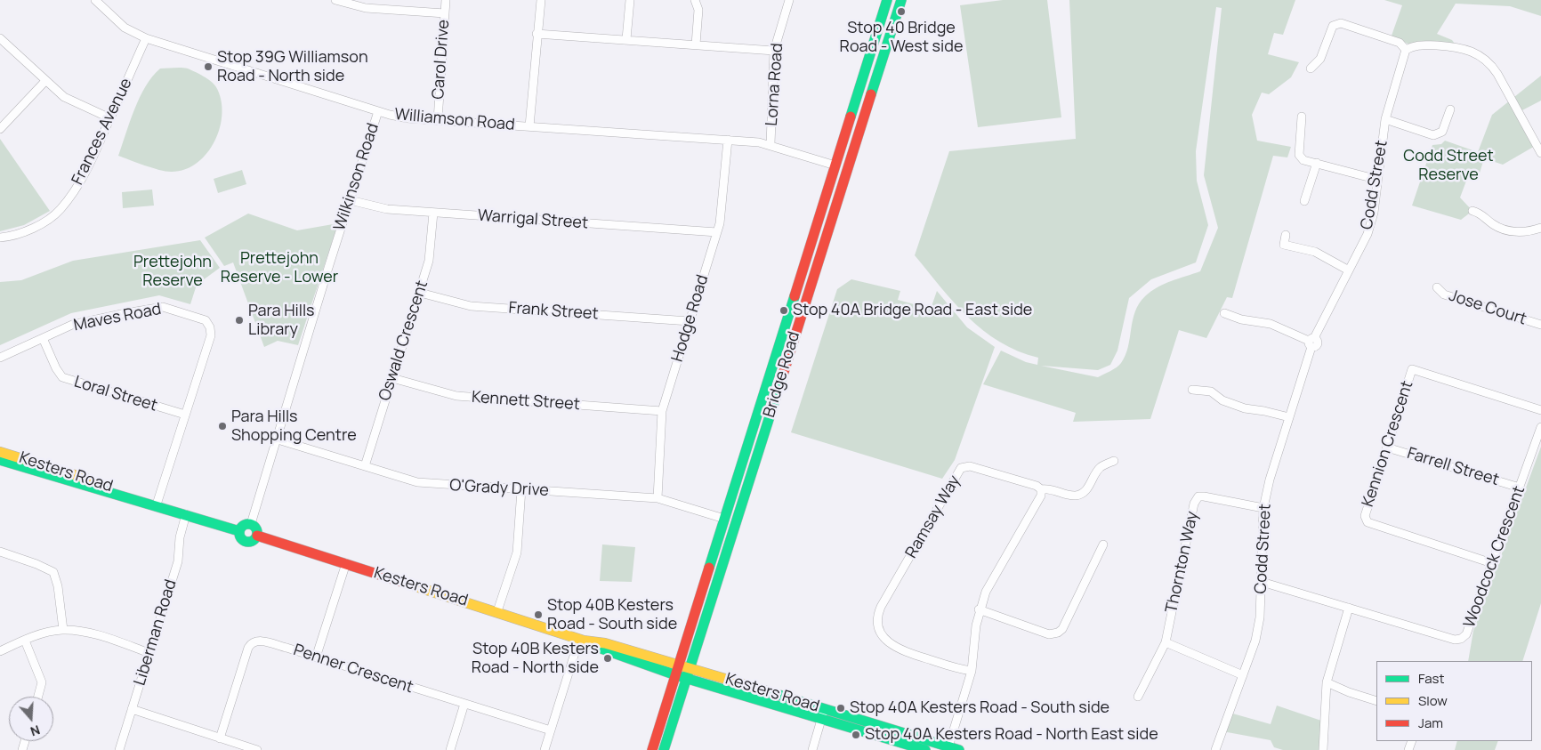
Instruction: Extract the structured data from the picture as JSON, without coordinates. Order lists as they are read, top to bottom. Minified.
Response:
{"streets":{"main road":["Bridge Road","Kesters Road"],"street":["Carol Drive","Lorna Road","Williamson Road","Frances Avenue","Wilkinson Road","Codd Street","Warrigal Street","Jose Court","Frank Street","Maves Road","Hodge Road","Oswald Crescent","Loral Street","Kennett Street","Kennion Crescent","Farrell Street","O'Grady Drive","Ramsay Way","Woodcock Crescent","Thornton Way","Liberman Road","Penner Crescent"]},"crossings":[["Carol Drive","Williamson Road"],["Lorna Road","Williamson Road"],["Williamson Road","Frances Avenue"],["Williamson Road","Wilkinson Road"],["Williamson Road","Hodge Road"],["Williamson Road","Bridge Road"],["Wilkinson Road","Warrigal Street"],["Wilkinson Road","Kesters Road"],["Wilkinson Road","O'Grady Drive"],["Codd Street","Woodcock Crescent"],["Codd Street","Thornton Way"],["Warrigal Street","Hodge Road"],["Warrigal Street","Oswald Crescent"],["Frank Street","Hodge Road"],["Frank Street","Oswald Crescent"],["Maves Road","Loral Street"],["Maves Road","Kesters Road"],["Hodge Road","Kennett Street"],["Hodge Road","O'Grady Drive"],["Oswald Crescent","Kennett Street"],["Oswald Crescent","O'Grady Drive"],["Bridge Road","Kesters Road"],["Bridge Road","O'Grady Drive"],["Kennion Crescent","Farrell Street"],["Kennion Crescent","Woodcock Crescent"],["Farrell Street","Woodcock Crescent"],["Kesters Road","Liberman Road"]],"parks":["Codd Street Reserve","Prettejohn Reserve - Lower","Prettejohn Reserve"],"places":["Stop 40 Bridge Road - West side","Stop 39G Williamson Road - North side","Stop 40A Bridge Road - East side","Para Hills Library","Para Hills Shopping Centre","Stop 40B Kesters Road - South side","Stop 40B Kesters Road - North side","Stop 40A Kesters Road - South side","Stop 40A Kesters Road - North East side"],"legend":["Fast","Slow","Jam"],"north":"bottom"}
